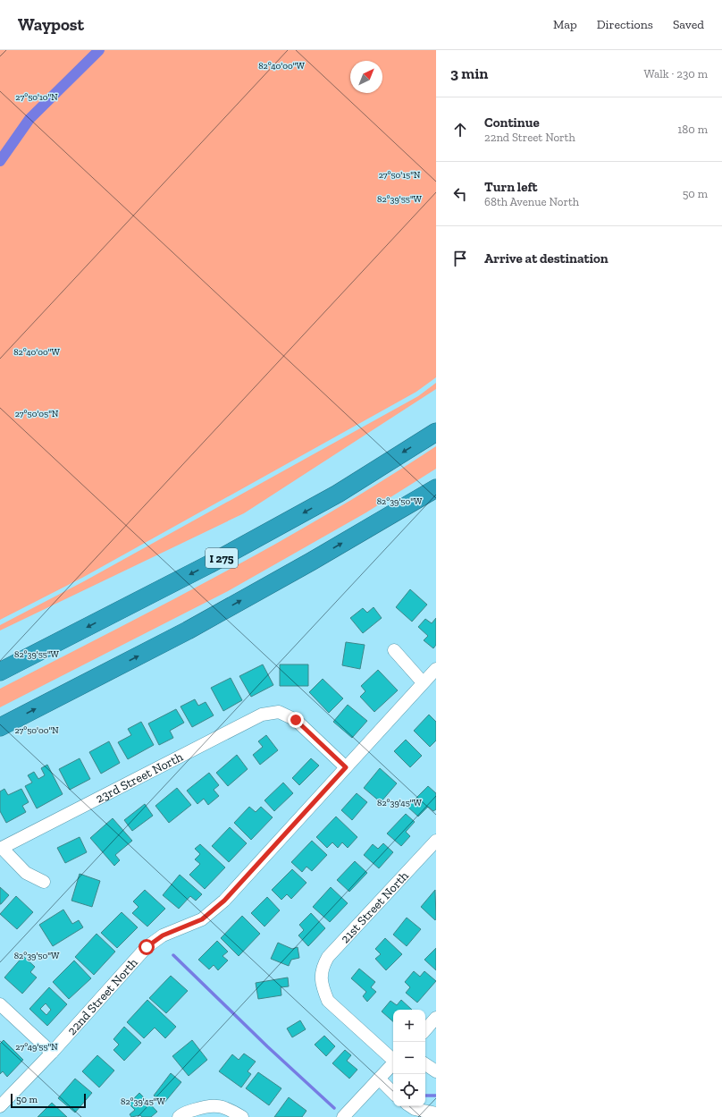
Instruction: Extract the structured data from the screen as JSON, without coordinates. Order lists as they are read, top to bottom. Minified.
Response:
{"streets":{"highway":["I 275"],"street":["23rd Street North","21st Street North","22nd Street North"]},"crossings":[["23rd Street North","22nd Street North"]],"scale_bar":"50 m","north":"top right","page":{"header":"Waypost","nav":["Map","Directions","Saved"],"heading":["3 min","Walk · 230 m"],"list":[["Continue","22nd Street North","180 m"],["Turn left","68th Avenue North","50 m"],"Arrive at destination"],"map_buttons":["+","−"],"scale":"50 m"},"coordinates":["82°40'00\"W","27°50'10\"N","27°50'15\"N","82°39'55\"W","27°50'05\"N","82°39'50\"W","27°50'00\"N","82°39'45\"W","27°49'55\"N"]}
